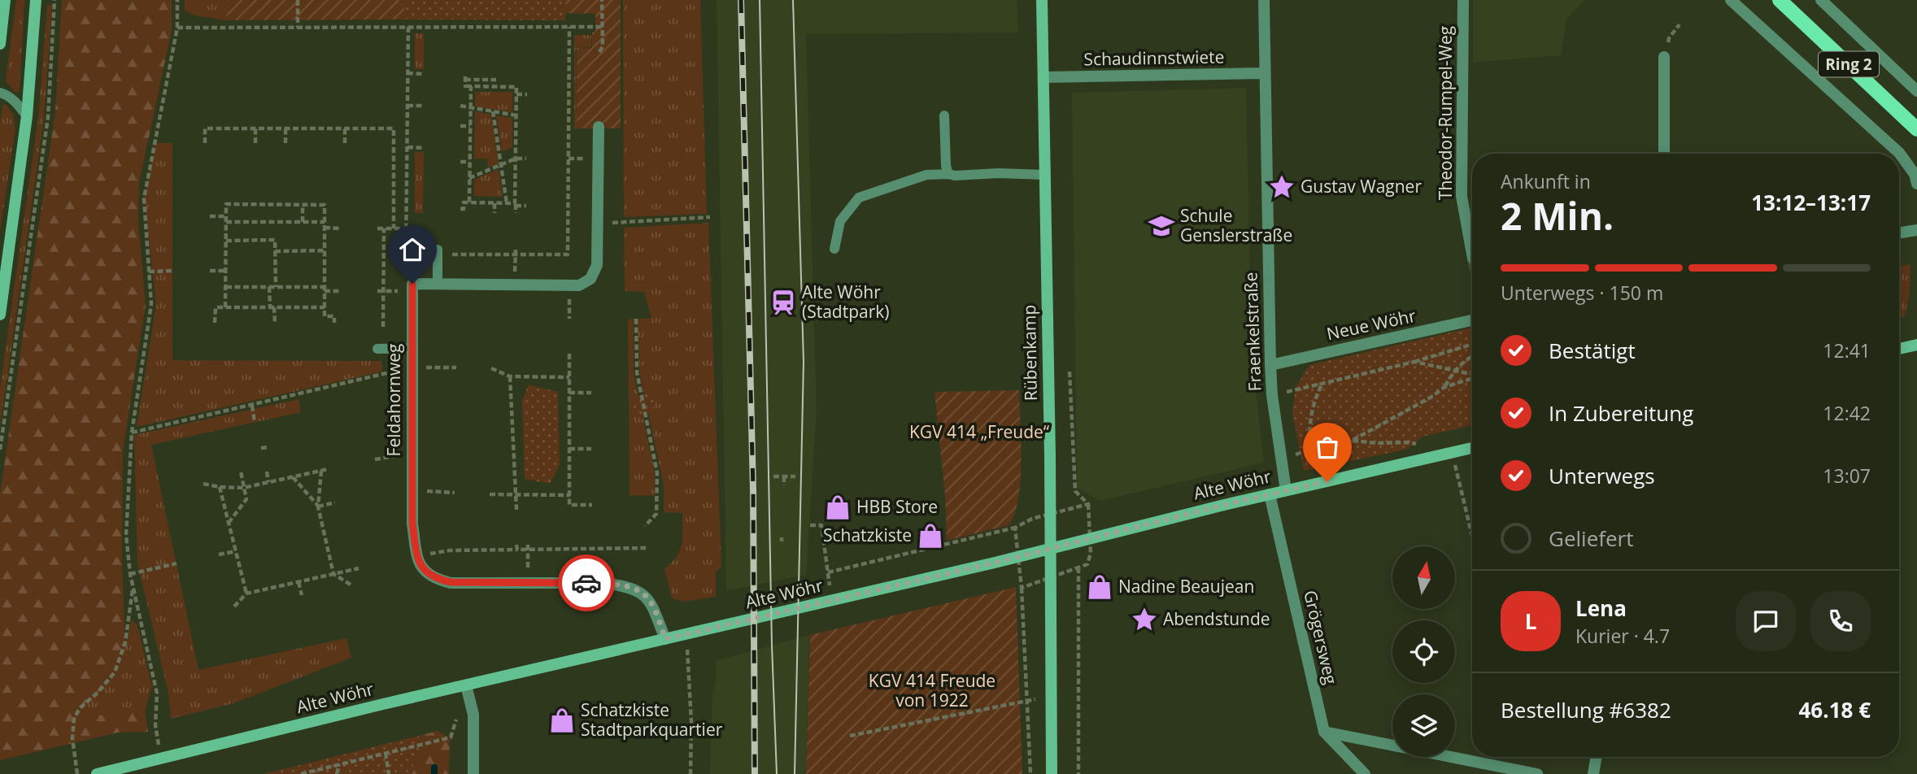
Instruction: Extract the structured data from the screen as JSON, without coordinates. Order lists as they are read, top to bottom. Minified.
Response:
{"streets":{"main road":["Ring 2"],"street":["Schaudinnstwiete","Theodor-Rumpel-Weg","Neue Wöhr","Fraenkelstraße","Rübenkamp","Feldahornweg","Alte Wöhr","Grögersweg"]},"crossings":[["Schaudinnstwiete","Fraenkelstraße"],["Schaudinnstwiete","Rübenkamp"],["Neue Wöhr","Fraenkelstraße"],["Fraenkelstraße","Alte Wöhr"],["Rübenkamp","Alte Wöhr"],["Alte Wöhr","Grögersweg"]],"parks":["KGV 414 „Freude“","KGV 414 Freude von 1922"],"places":{"place":["Gustav Wagner","Abendstunde"],"school or university":["Schule Genslerstraße"],"station":["Alte Wöhr (Stadtpark)"],"shop":["HBB Store","Schatzkiste","Nadine Beaujean","Schatzkiste Stadtparkquartier"]},"north":"top","page":{"heading":["2 Min.","Ankunft in","13:12–13:17"],"panel":["Lena","Kurier · 4.7","Bestellung #6382","46.18 €"],"bar":"Unterwegs · 150 m","list":[["Bestätigt","12:41"],["In Zubereitung","12:42"],["Unterwegs","13:07"],"Geliefert"],"round":"L"}}
